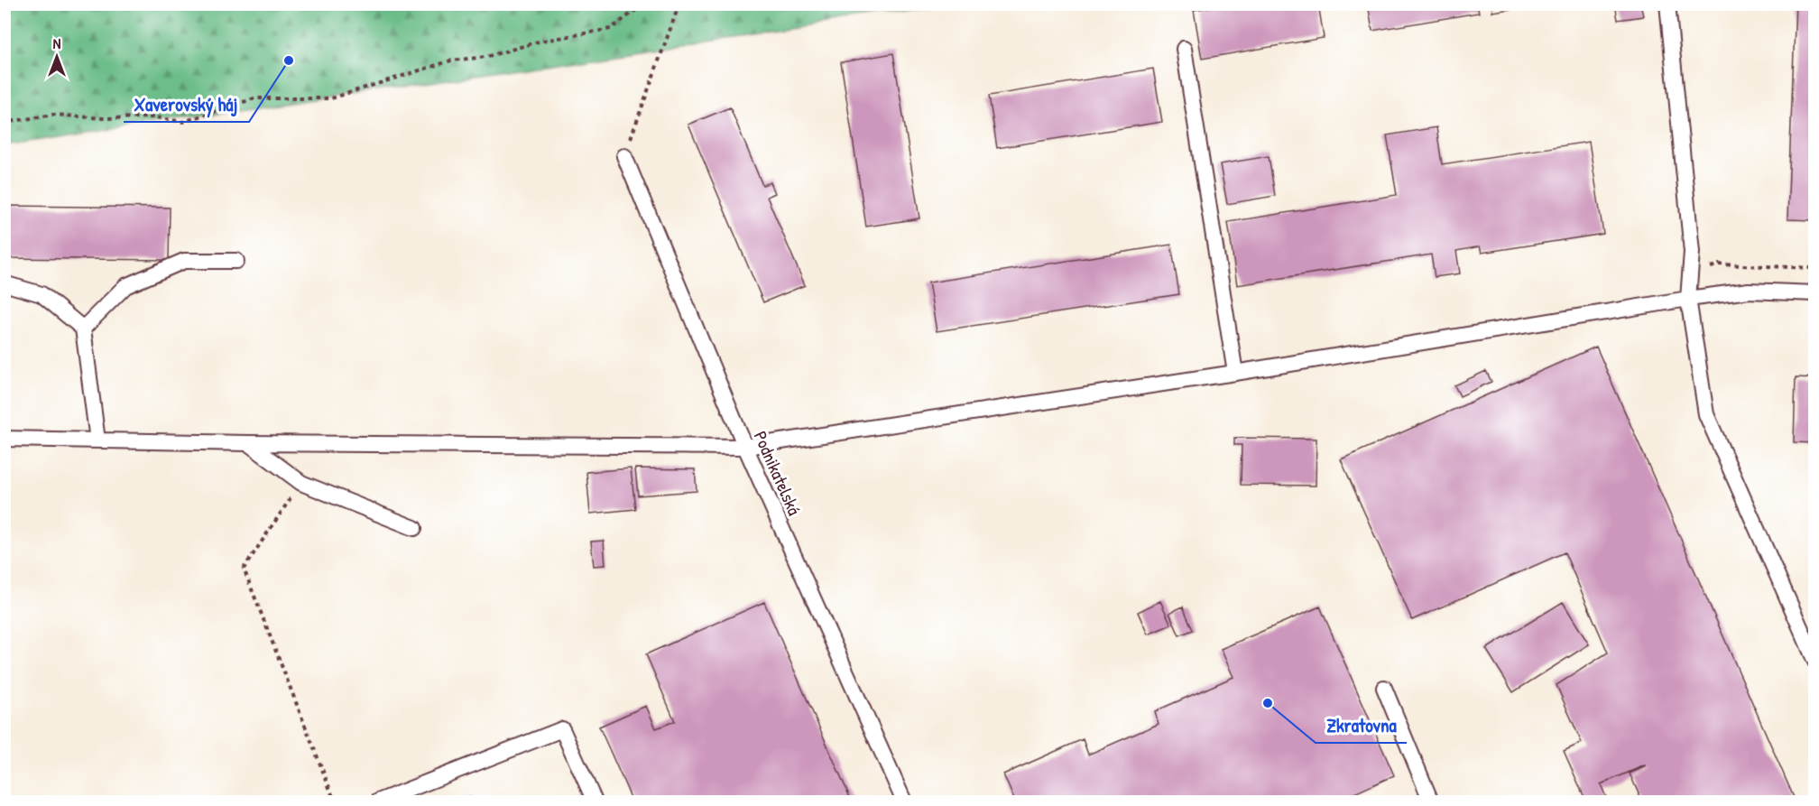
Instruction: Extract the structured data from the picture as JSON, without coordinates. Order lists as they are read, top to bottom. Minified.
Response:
{"streets":{"lane":["Podnikatelská"]},"places":["Xaverovský háj","Zkratovna"],"north":"top"}
